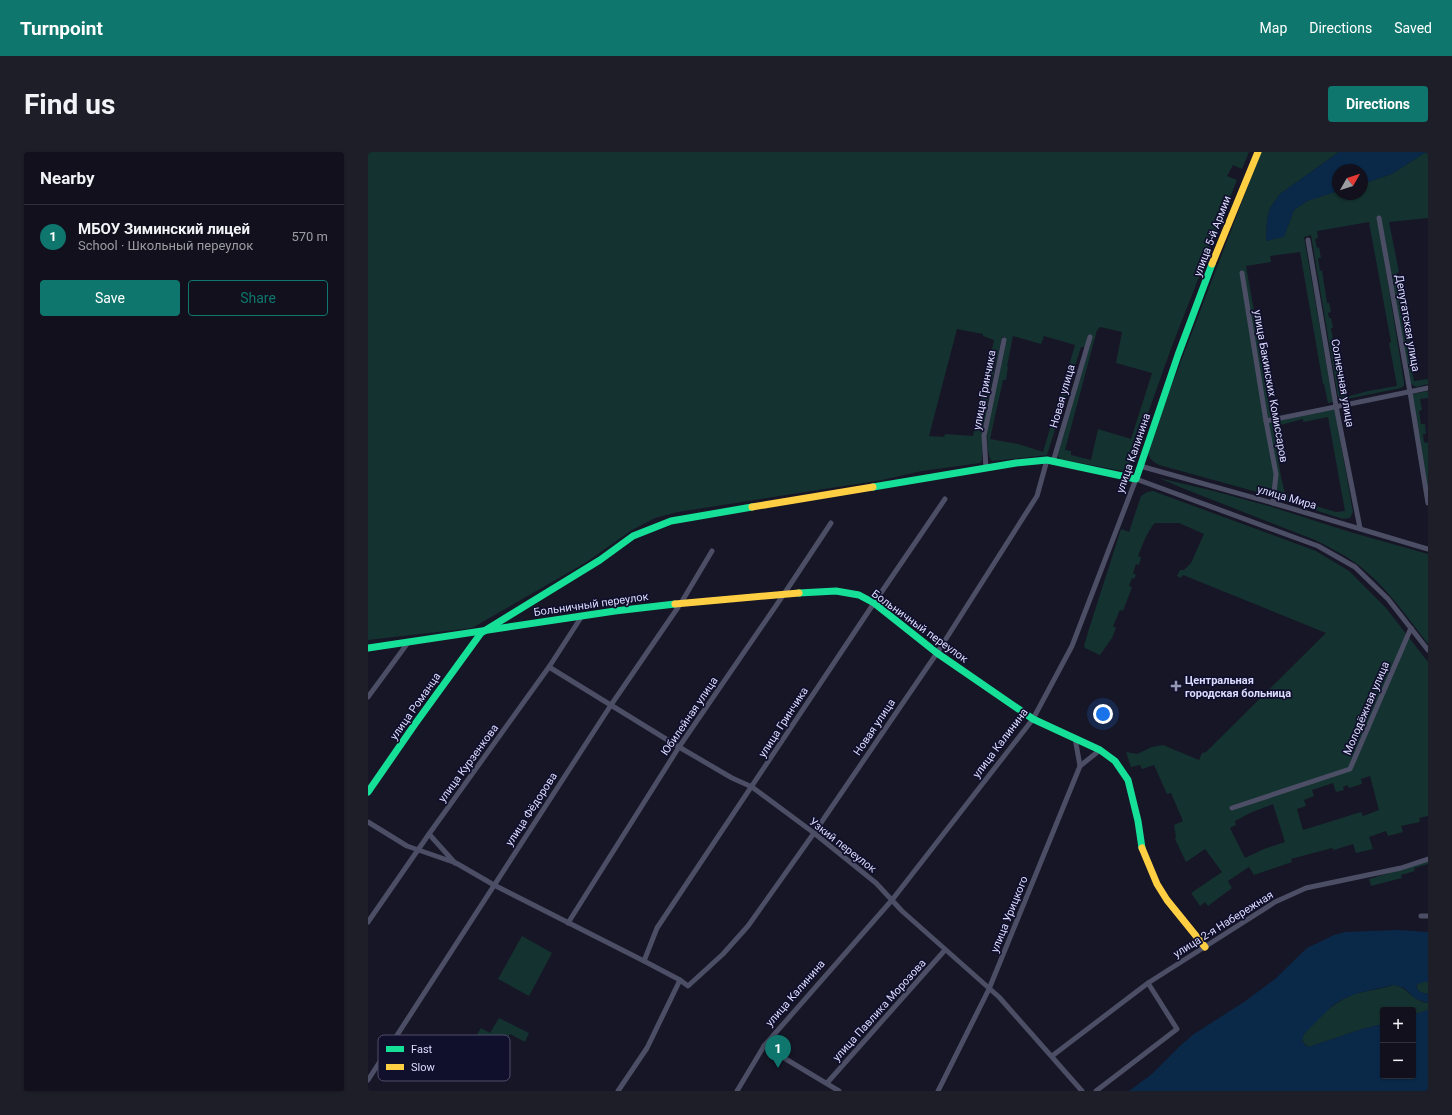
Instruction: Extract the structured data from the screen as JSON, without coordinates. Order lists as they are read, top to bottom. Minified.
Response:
{"streets":{"street":["улица 5-й Армии","Депутатская улица","Солнечная улица","улица Бакинских Комиссаров","улица Гринчика","Новая улица","улица Калинина","улица Мира","Больничный переулок","улица Романца","Молодёжная улица","Юбилейная улица","улица Курзенкова","улица Фёдорова","Узкий переулок","улица Урицкого","улица 2-я Набережная","улица Павлика Морозова"]},"crossings":[["улица 5-й Армии","улица Калинина"],["Солнечная улица","улица Мира"],["улица Бакинских Комиссаров","улица Мира"],["улица Гринчика","Больничный переулок"],["улица Гринчика","Узкий переулок"],["Новая улица","Больничный переулок"],["Новая улица","Узкий переулок"],["улица Калинина","улица Мира"],["улица Калинина","Больничный переулок"],["улица Калинина","Узкий переулок"],["Больничный переулок","улица Романца"],["Больничный переулок","Юбилейная улица"],["Больничный переулок","улица Курзенкова"],["Больничный переулок","улица Фёдорова"],["Больничный переулок","улица 2-я Набережная"],["Юбилейная улица","Узкий переулок"],["улица Курзенкова","Узкий переулок"],["улица Фёдорова","Узкий переулок"],["Узкий переулок","улица Урицкого"],["Узкий переулок","улица 2-я Набережная"],["Узкий переулок","улица Павлика Морозова"]],"places":{"health":["Центральная городская больница"]},"legend":["Fast","Slow"],"north":"top right","page":{"header":"Turnpoint","nav":["Map","Directions","Saved"],"buttons":["Directions",["Save","Share"]],"title":"Find us","heading":"Nearby","list":[{"mark":"1","name":"МБОУ Зиминский лицей","note":"School · Школьный переулок","value":"570 m"}],"map_buttons":["+","−"],"pins":"1"}}
